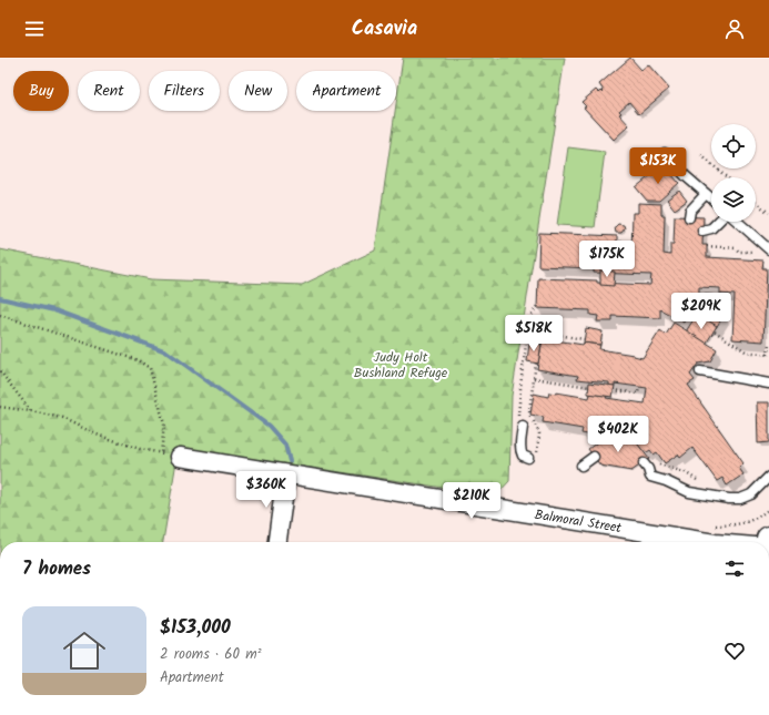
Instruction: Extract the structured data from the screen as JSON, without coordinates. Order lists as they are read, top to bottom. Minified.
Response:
{"streets":{"street":["Balmoral Street"]},"parks":["Judy Holt Bushland Refuge"],"page":{"header":"Casavia","chip":["Buy","Rent","Filters","New","Apartment"],"price":["$153K","$175K","$209K","$518K","$402K","$360K","$210K"],"heading":"7 homes","list":[{"name":"$153,000","note":"2 rooms · 60 m² · Apartment"}]}}
